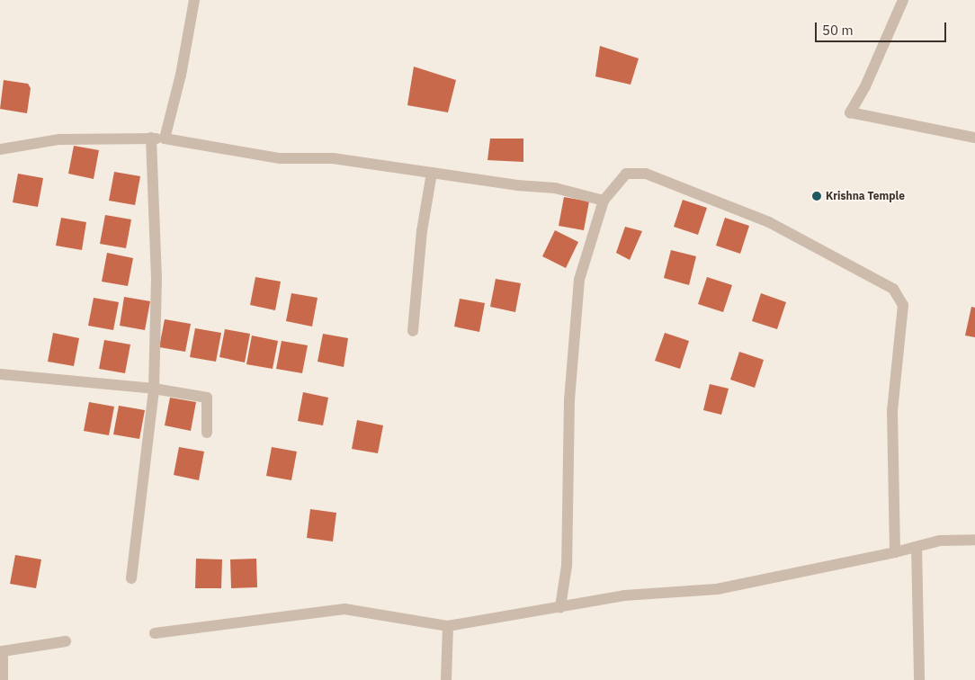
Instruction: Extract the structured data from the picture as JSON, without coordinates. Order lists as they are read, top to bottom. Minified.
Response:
{"places":["Krishna Temple"],"scale_bar":"50 m"}
